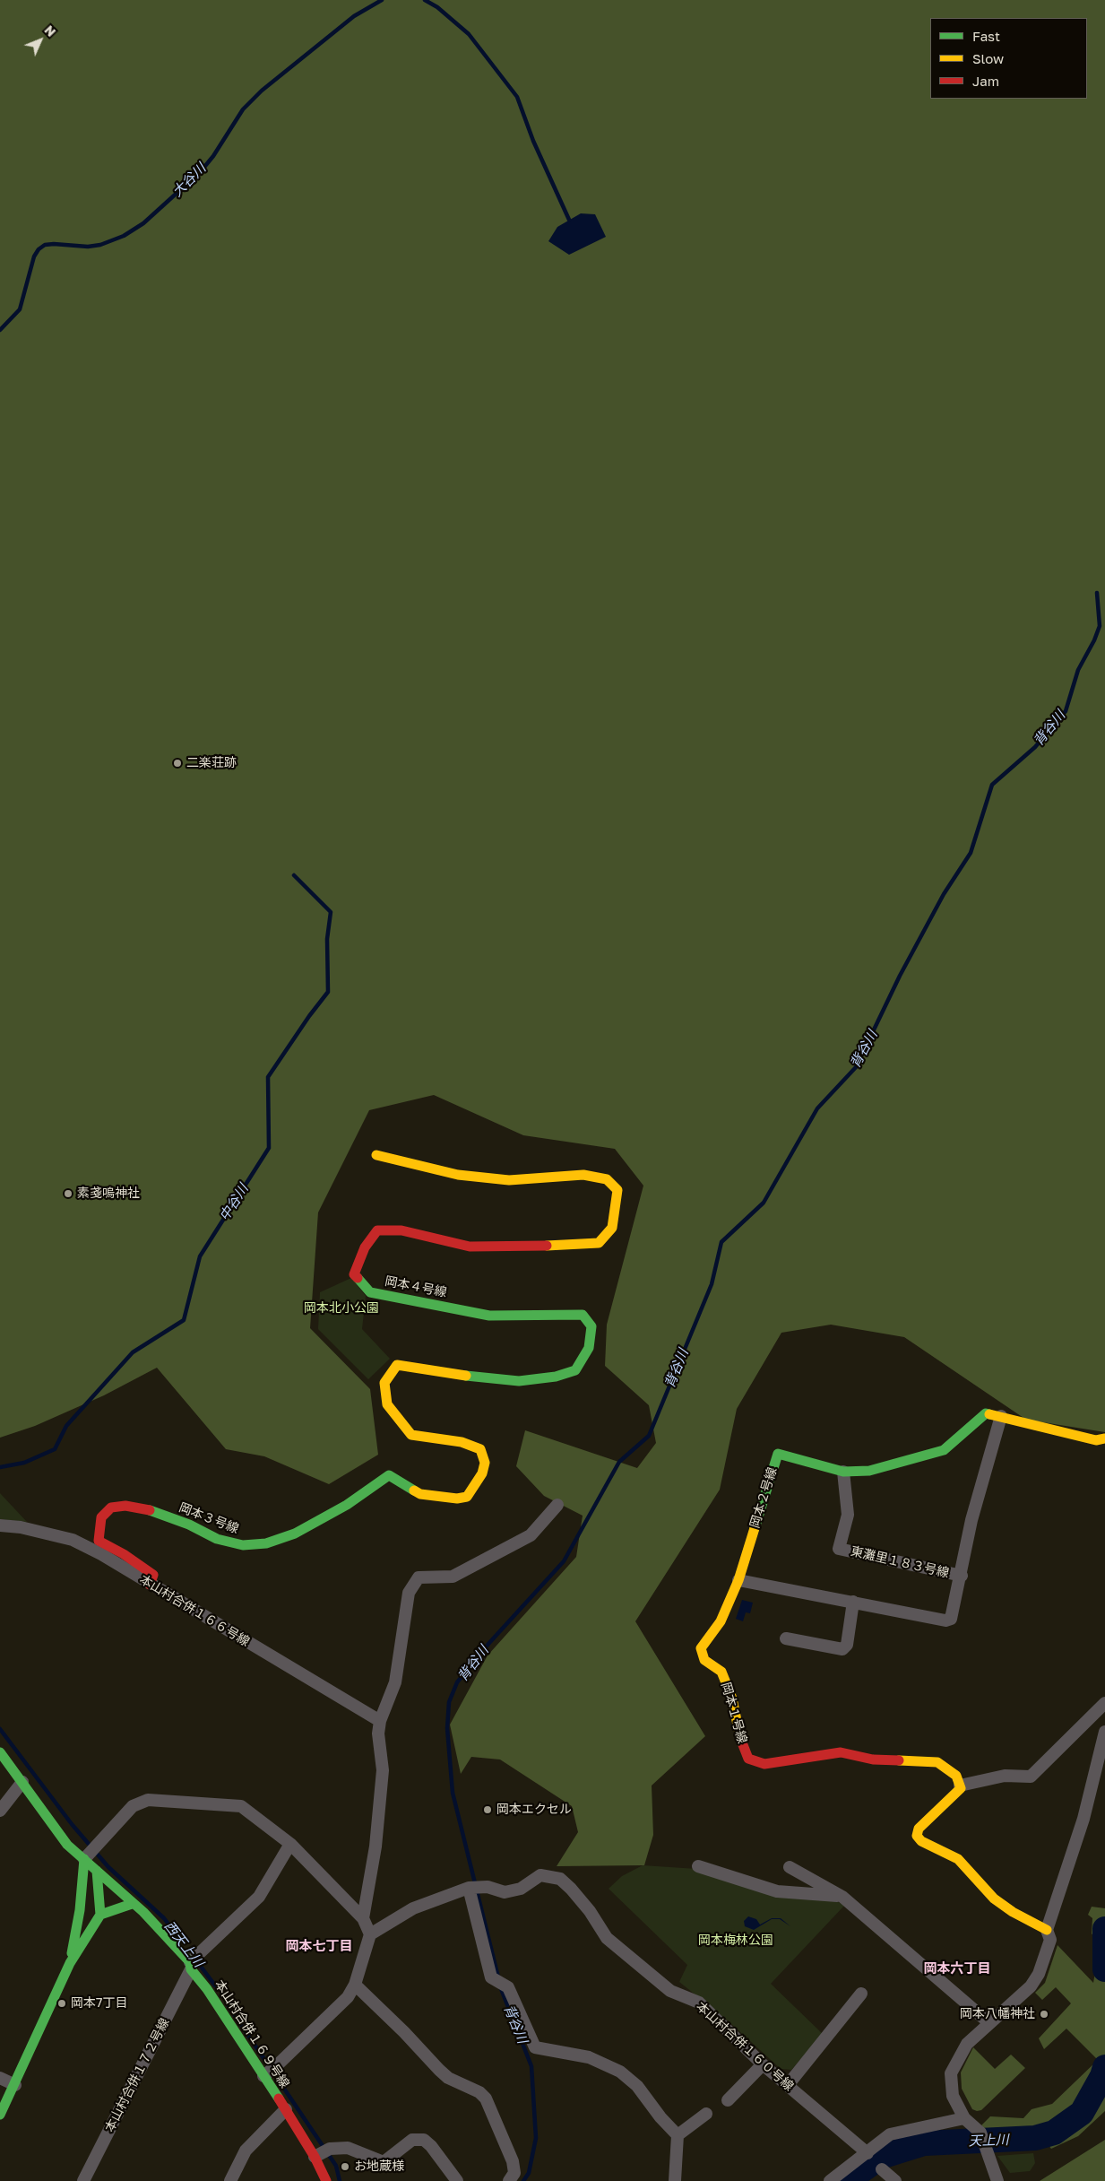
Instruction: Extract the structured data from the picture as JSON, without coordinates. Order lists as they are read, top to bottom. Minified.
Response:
{"streets":{"street":["岡本４号線","岡本２号線","岡本３号線","東灘里１８３号線","本山村合併１６６号線","岡本１号線","本山村合併１６９号線","本山村合併１６０号線","本山村合併１７２号線"]},"crossings":[["岡本４号線","岡本３号線"],["岡本２号線","東灘里１８３号線"],["岡本２号線","岡本１号線"],["岡本３号線","本山村合併１６６号線"],["本山村合併１６９号線","本山村合併１７２号線"]],"districts":["岡本七丁目","岡本六丁目"],"water":["大谷川","背谷川","中谷川","西天上川","天上川"],"parks":["岡本北小公園","岡本梅林公園"],"places":["二楽荘跡","素戔嗚神社","岡本エクセル","岡本7丁目","岡本八幡神社","お地蔵様"],"legend":["Fast","Slow","Jam"],"north":"top right"}
